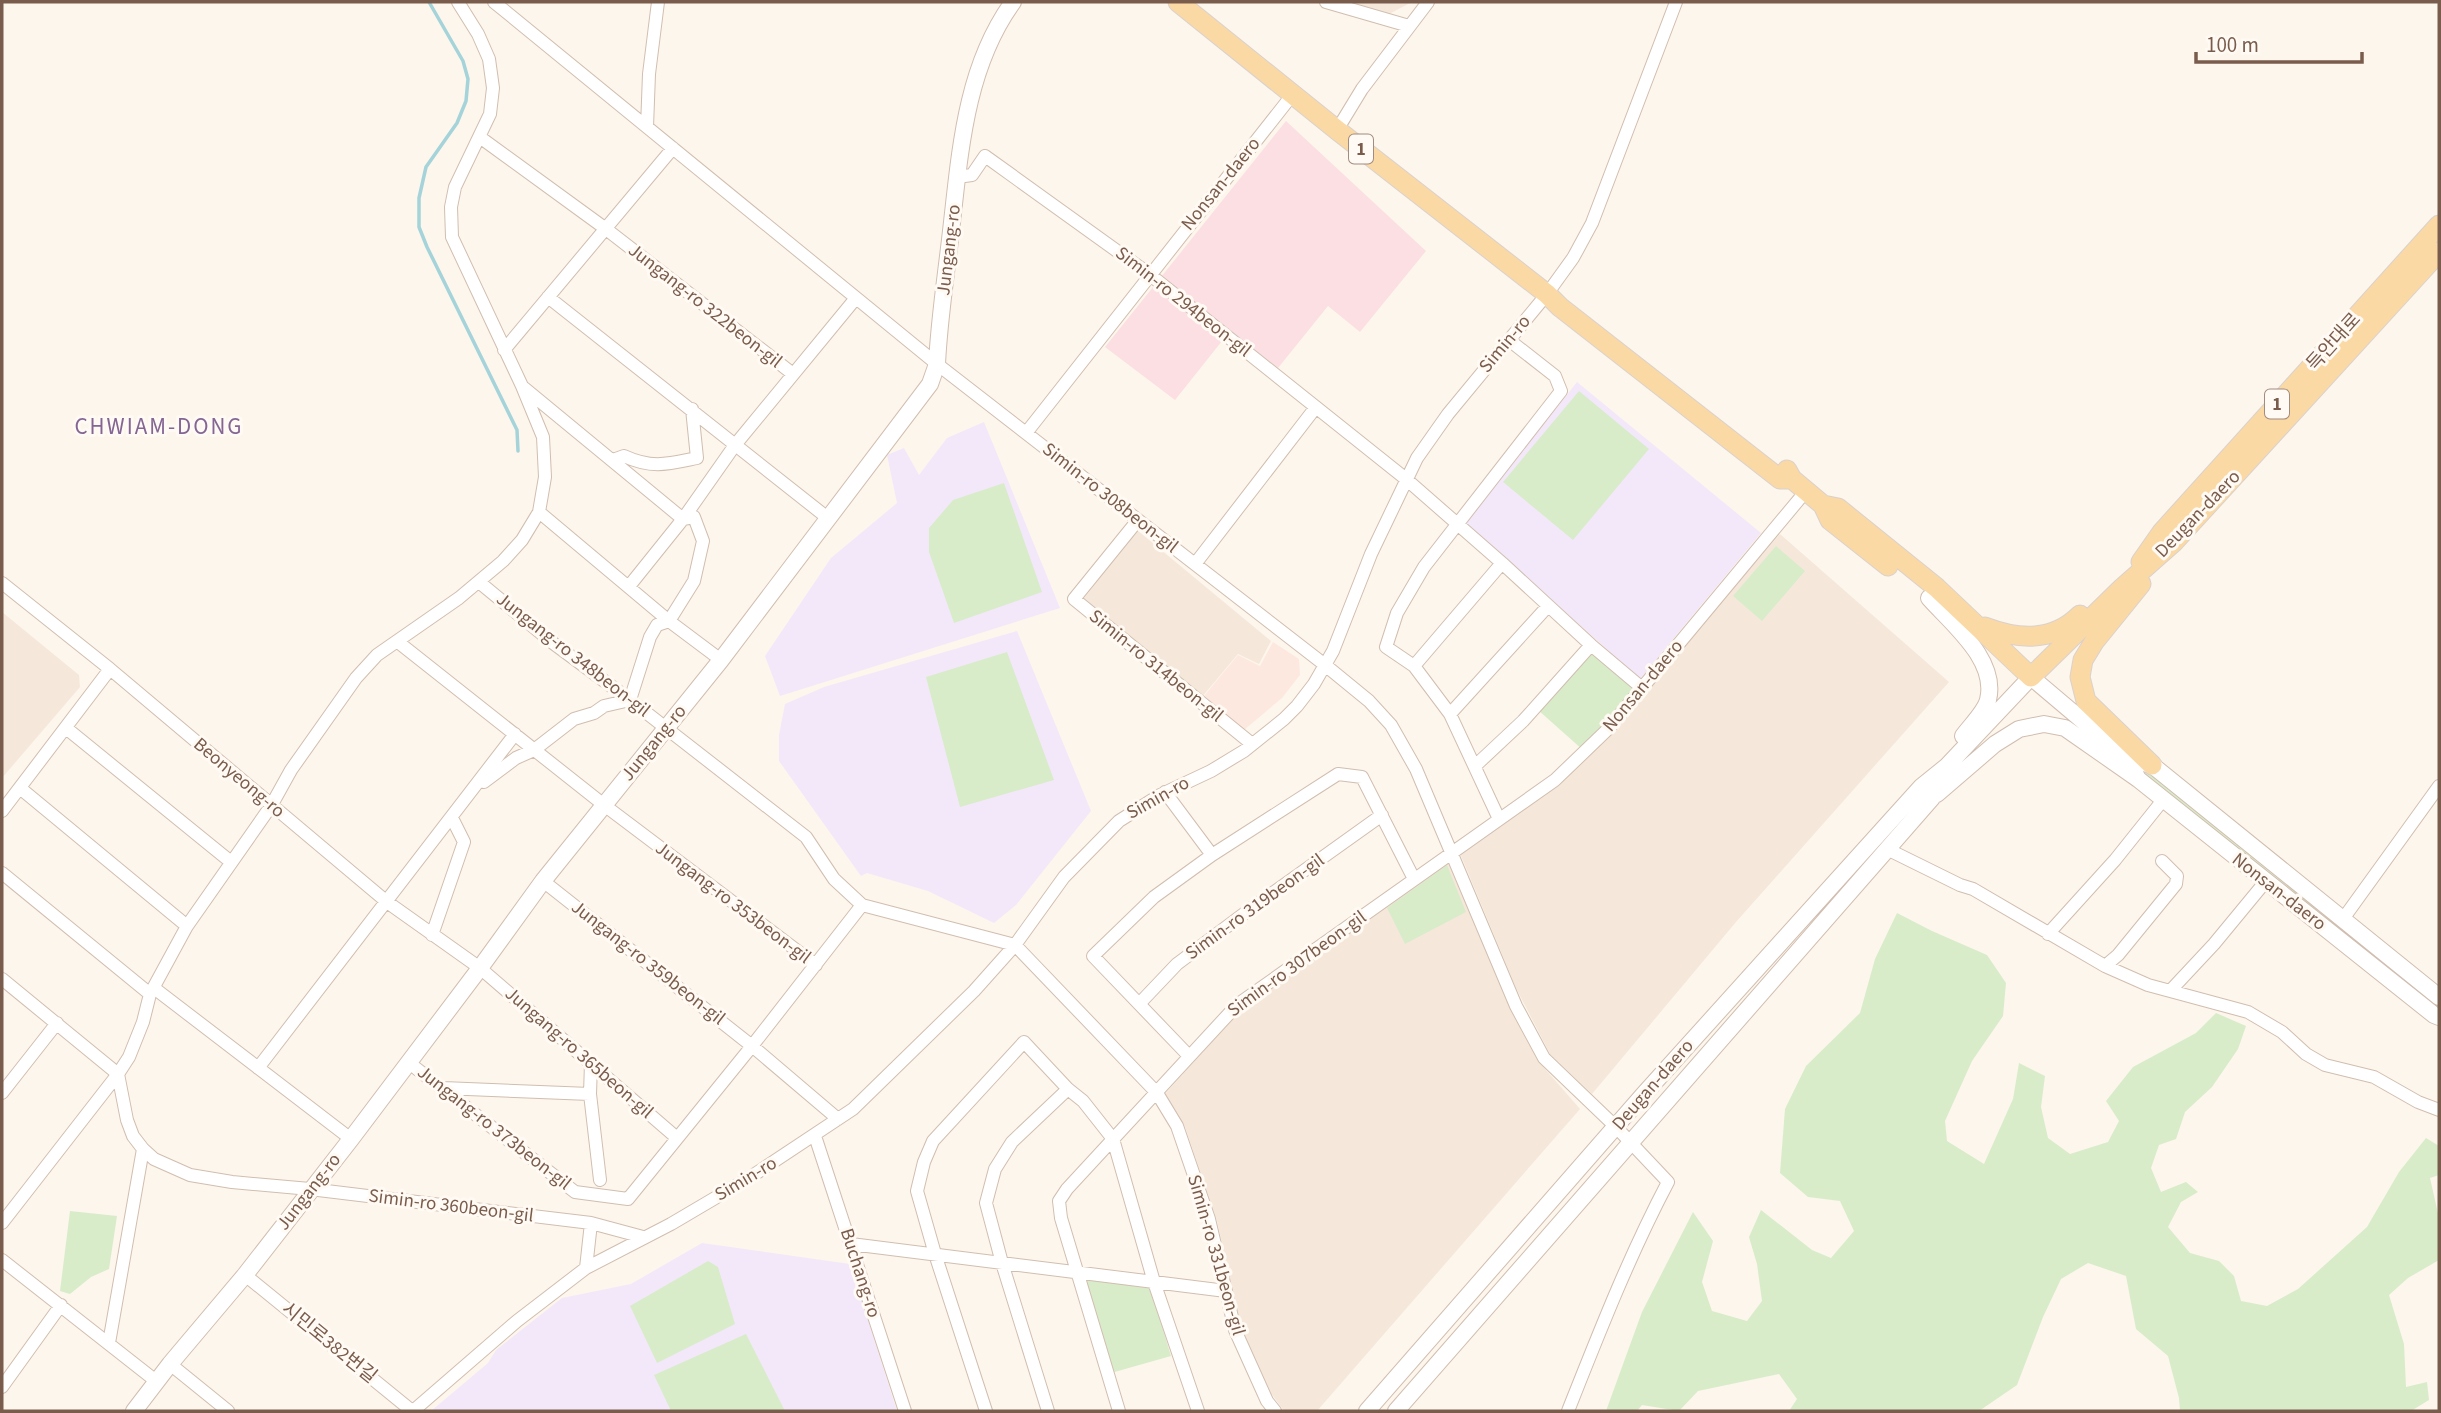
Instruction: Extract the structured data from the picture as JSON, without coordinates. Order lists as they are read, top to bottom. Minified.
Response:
{"streets":{"main road":["1","Nonsan-daero","득안대로","Deugan-daero"],"street":["Jungang-ro","Simin-ro 294beon-gil","Jungang-ro 322beon-gil","Simin-ro","Simin-ro 308beon-gil","Jungang-ro 348beon-gil","Simin-ro 314beon-gil","Beonyeong-ro","Jungang-ro 353beon-gil","Simin-ro 319beon-gil","Jungang-ro 359beon-gil","Simin-ro 307beon-gil","Jungang-ro 365beon-gil","Jungang-ro 373beon-gil","Simin-ro 360beon-gil","Simin-ro 331beon-gil","Buchang-ro","시민로382번길"]},"crossings":[["1","Nonsan-daero"],["1","득안대로"],["1","Deugan-daero"],["Nonsan-daero","Simin-ro 294beon-gil"],["Nonsan-daero","Simin-ro"],["Nonsan-daero","Simin-ro 308beon-gil"],["Nonsan-daero","Deugan-daero"],["Nonsan-daero","Simin-ro 307beon-gil"],["Jungang-ro","Simin-ro 294beon-gil"],["Jungang-ro","Simin-ro 308beon-gil"],["Jungang-ro","Jungang-ro 348beon-gil"],["Jungang-ro","Beonyeong-ro"],["Jungang-ro","Jungang-ro 353beon-gil"],["Jungang-ro","Jungang-ro 359beon-gil"],["Jungang-ro","Jungang-ro 365beon-gil"],["Jungang-ro","Jungang-ro 373beon-gil"],["Jungang-ro","Simin-ro 360beon-gil"],["Jungang-ro","시민로382번길"],["Simin-ro 294beon-gil","Simin-ro"],["Simin-ro 294beon-gil","Simin-ro 308beon-gil"],["득안대로","Deugan-daero"],["Simin-ro","Simin-ro 308beon-gil"],["Simin-ro","Simin-ro 314beon-gil"],["Simin-ro","Jungang-ro 359beon-gil"],["Simin-ro","Simin-ro 360beon-gil"],["Simin-ro","Simin-ro 331beon-gil"],["Simin-ro","Buchang-ro"],["Simin-ro","시민로382번길"],["Simin-ro 308beon-gil","Simin-ro 314beon-gil"],["Beonyeong-ro","Jungang-ro 365beon-gil"],["Jungang-ro 353beon-gil","Jungang-ro 359beon-gil"],["Simin-ro 307beon-gil","Simin-ro 331beon-gil"],["Jungang-ro 365beon-gil","Jungang-ro 373beon-gil"]],"districts":["CHWIAM-DONG"],"scale_bar":"100 m"}
